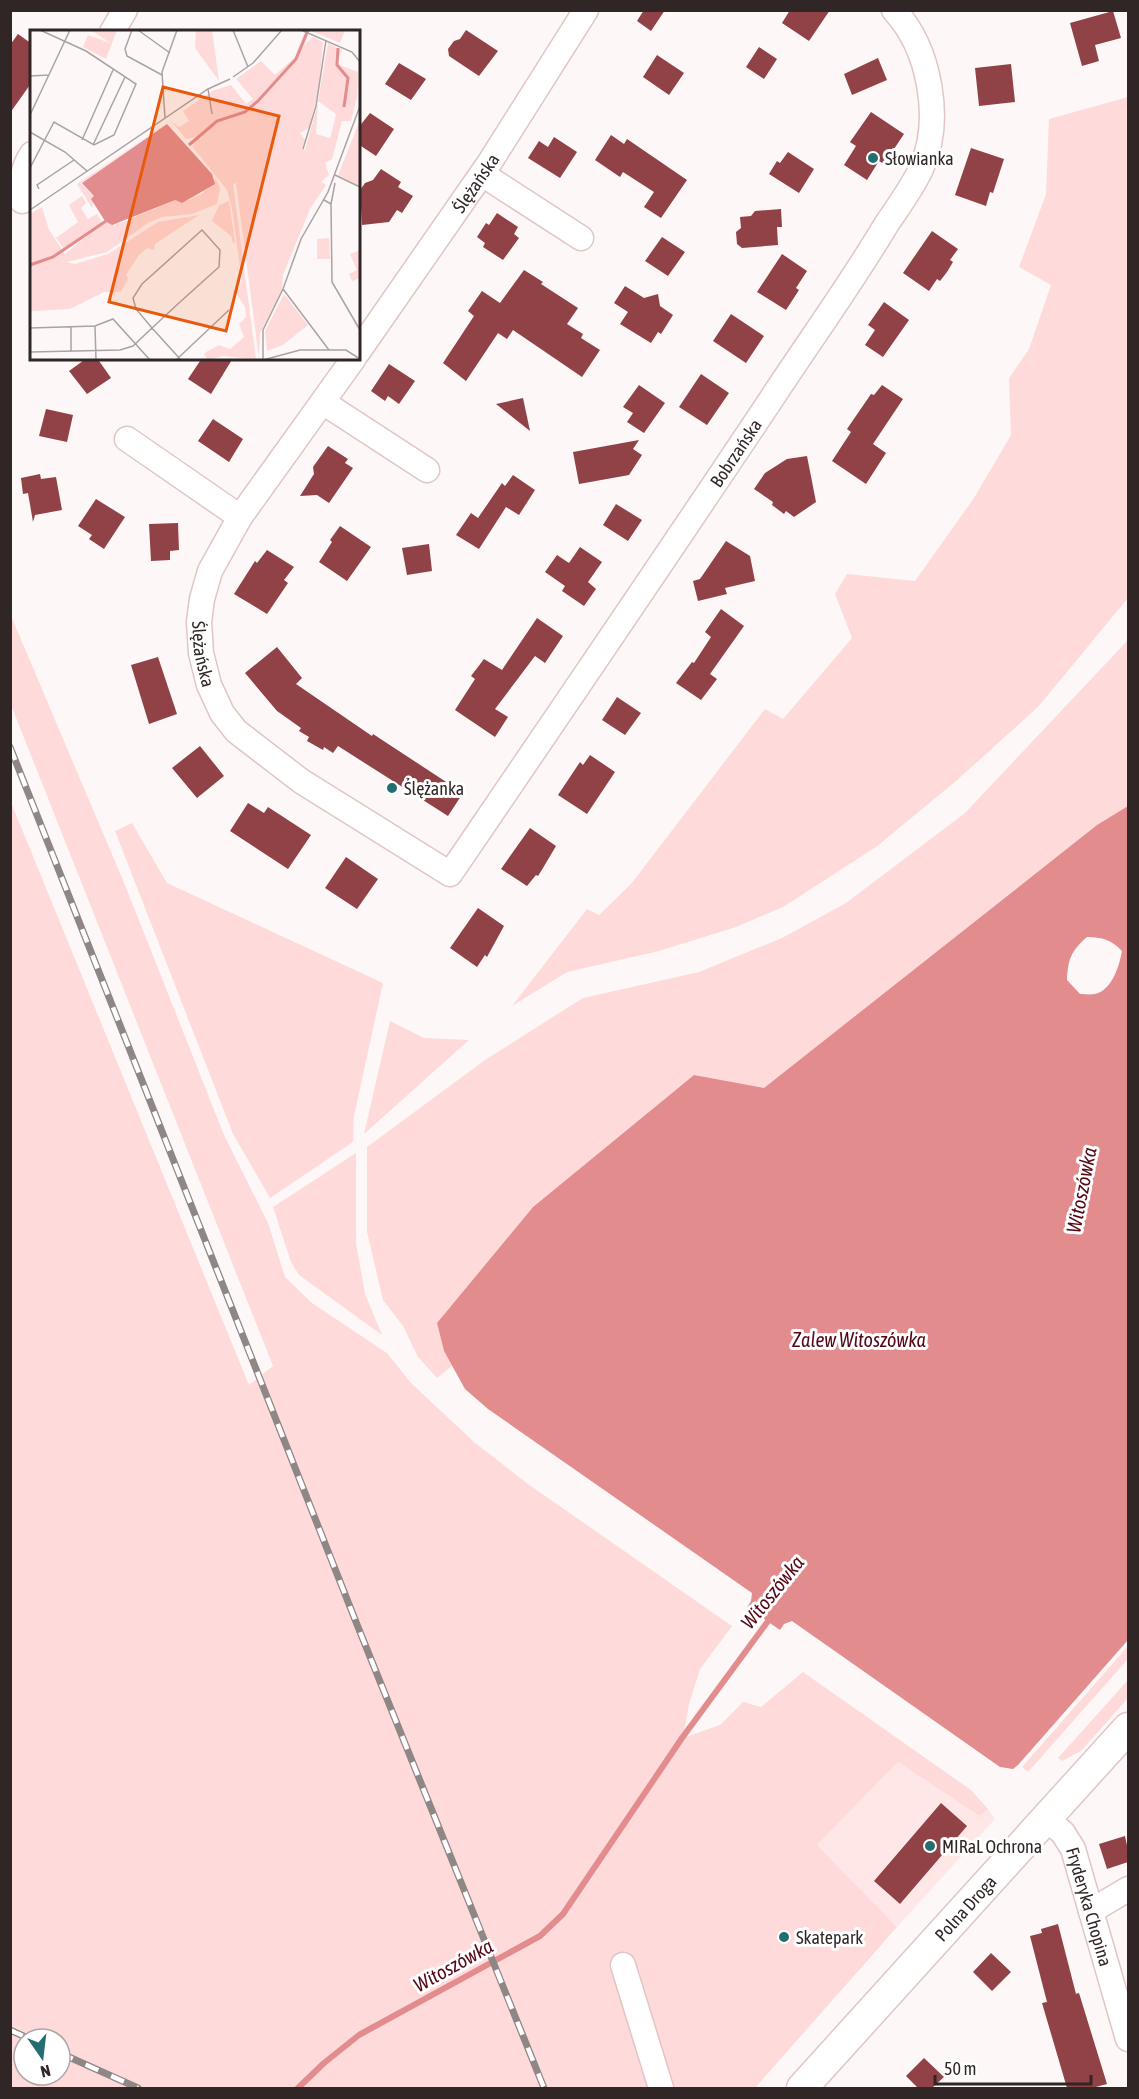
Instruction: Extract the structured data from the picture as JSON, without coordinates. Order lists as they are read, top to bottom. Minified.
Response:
{"streets":{"street":["Ślężańska","Bobrzańska","Polna Droga","Fryderyka Chopina"]},"crossings":[["Ślężańska","Bobrzańska"],["Polna Droga","Fryderyka Chopina"]],"water":["Witoszówka","Zalew Witoszówka"],"places":["Słowianka","Ślężanka","MIRaL Ochrona","Skatepark"],"scale_bar":"50 m","north":"bottom"}
